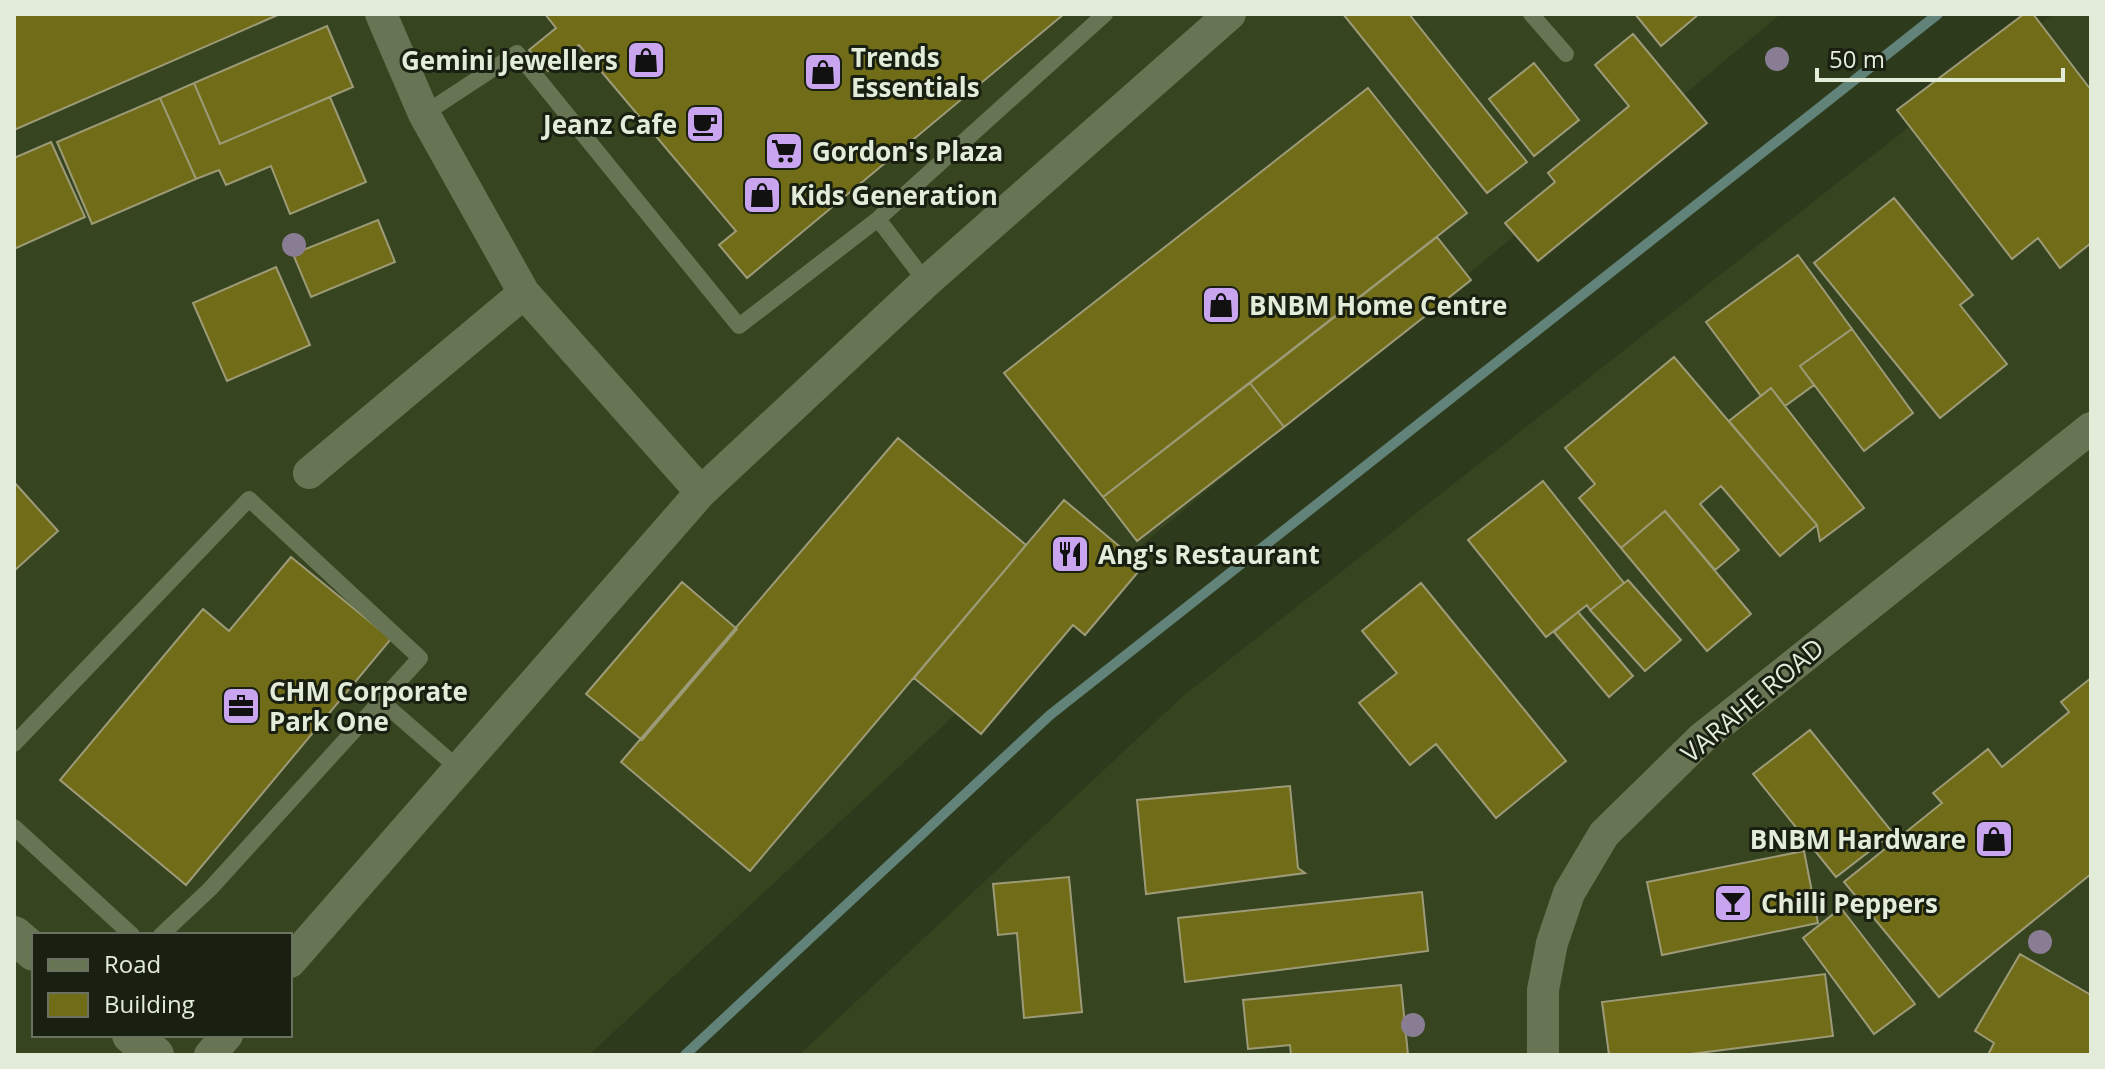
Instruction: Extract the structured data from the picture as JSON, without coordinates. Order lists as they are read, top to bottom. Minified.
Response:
{"streets":{"street":["VARAHE ROAD"]},"places":{"shop":["Gemini Jewellers","Trends Essentials","Kids Generation","BNBM Home Centre","BNBM Hardware"],"cafe":["Jeanz Cafe"],"supermarket":["Gordon's Plaza"],"restaurant":["Ang's Restaurant"],"office":["CHM Corporate Park One"],"bar":["Chilli Peppers"]},"legend":["Road","Building"],"scale_bar":"50 m"}
